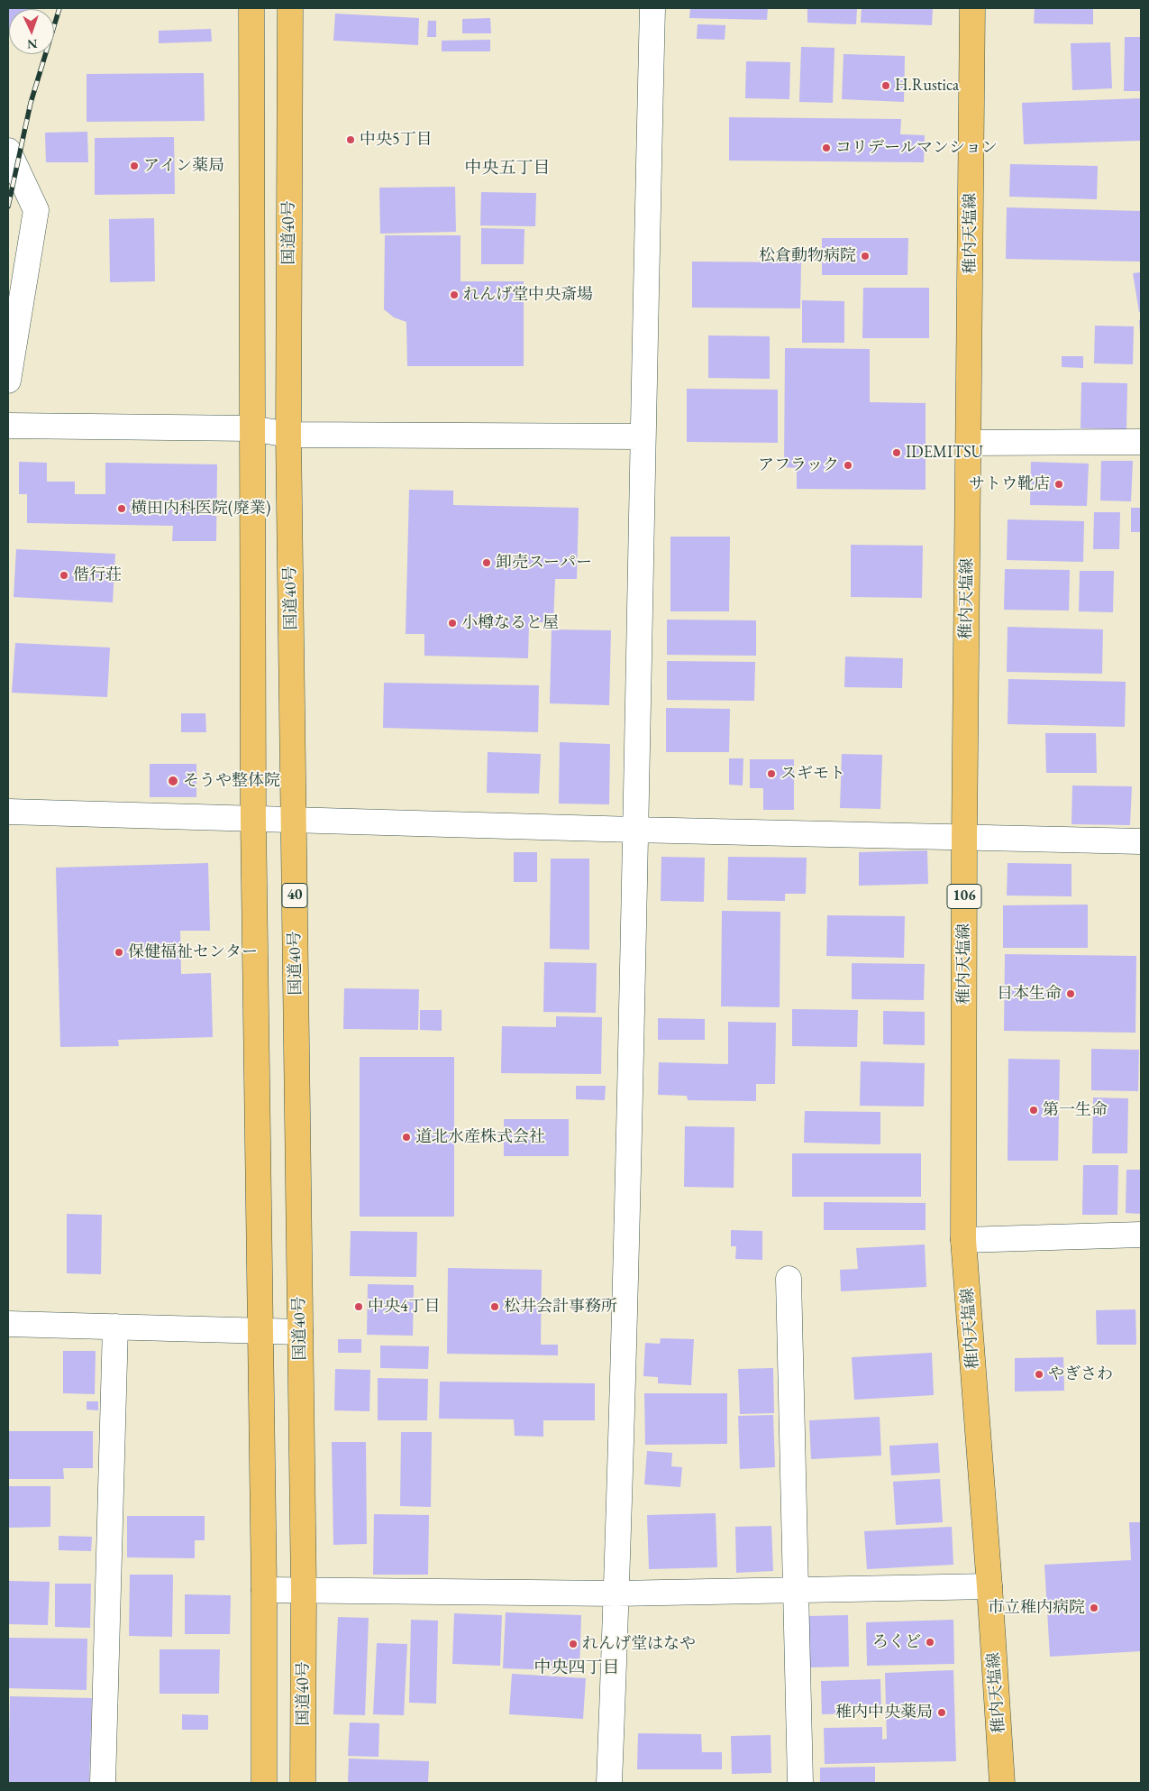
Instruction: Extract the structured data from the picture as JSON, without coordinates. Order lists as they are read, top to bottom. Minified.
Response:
{"streets":{"main road":["国道40号","稚内天塩線","40","106"]},"districts":["中央五丁目","中央四丁目"],"places":["H.Rustica","中央5丁目","コリデールマンション","アイン薬局","松倉動物病院","れんげ堂中央斎場","IDEMITSU","アフラック","サトウ靴店","横田内科医院(廃業)","卸売スーパー","偕行荘","小樽なると屋","スギモト","そうや整体院","保健福祉センター","日本生命","第一生命","道北水産株式会社","中央4丁目","松井会計事務所","やぎさわ","市立稚内病院","ろくど","れんげ堂はなや","稚内中央薬局"],"north":"bottom"}
